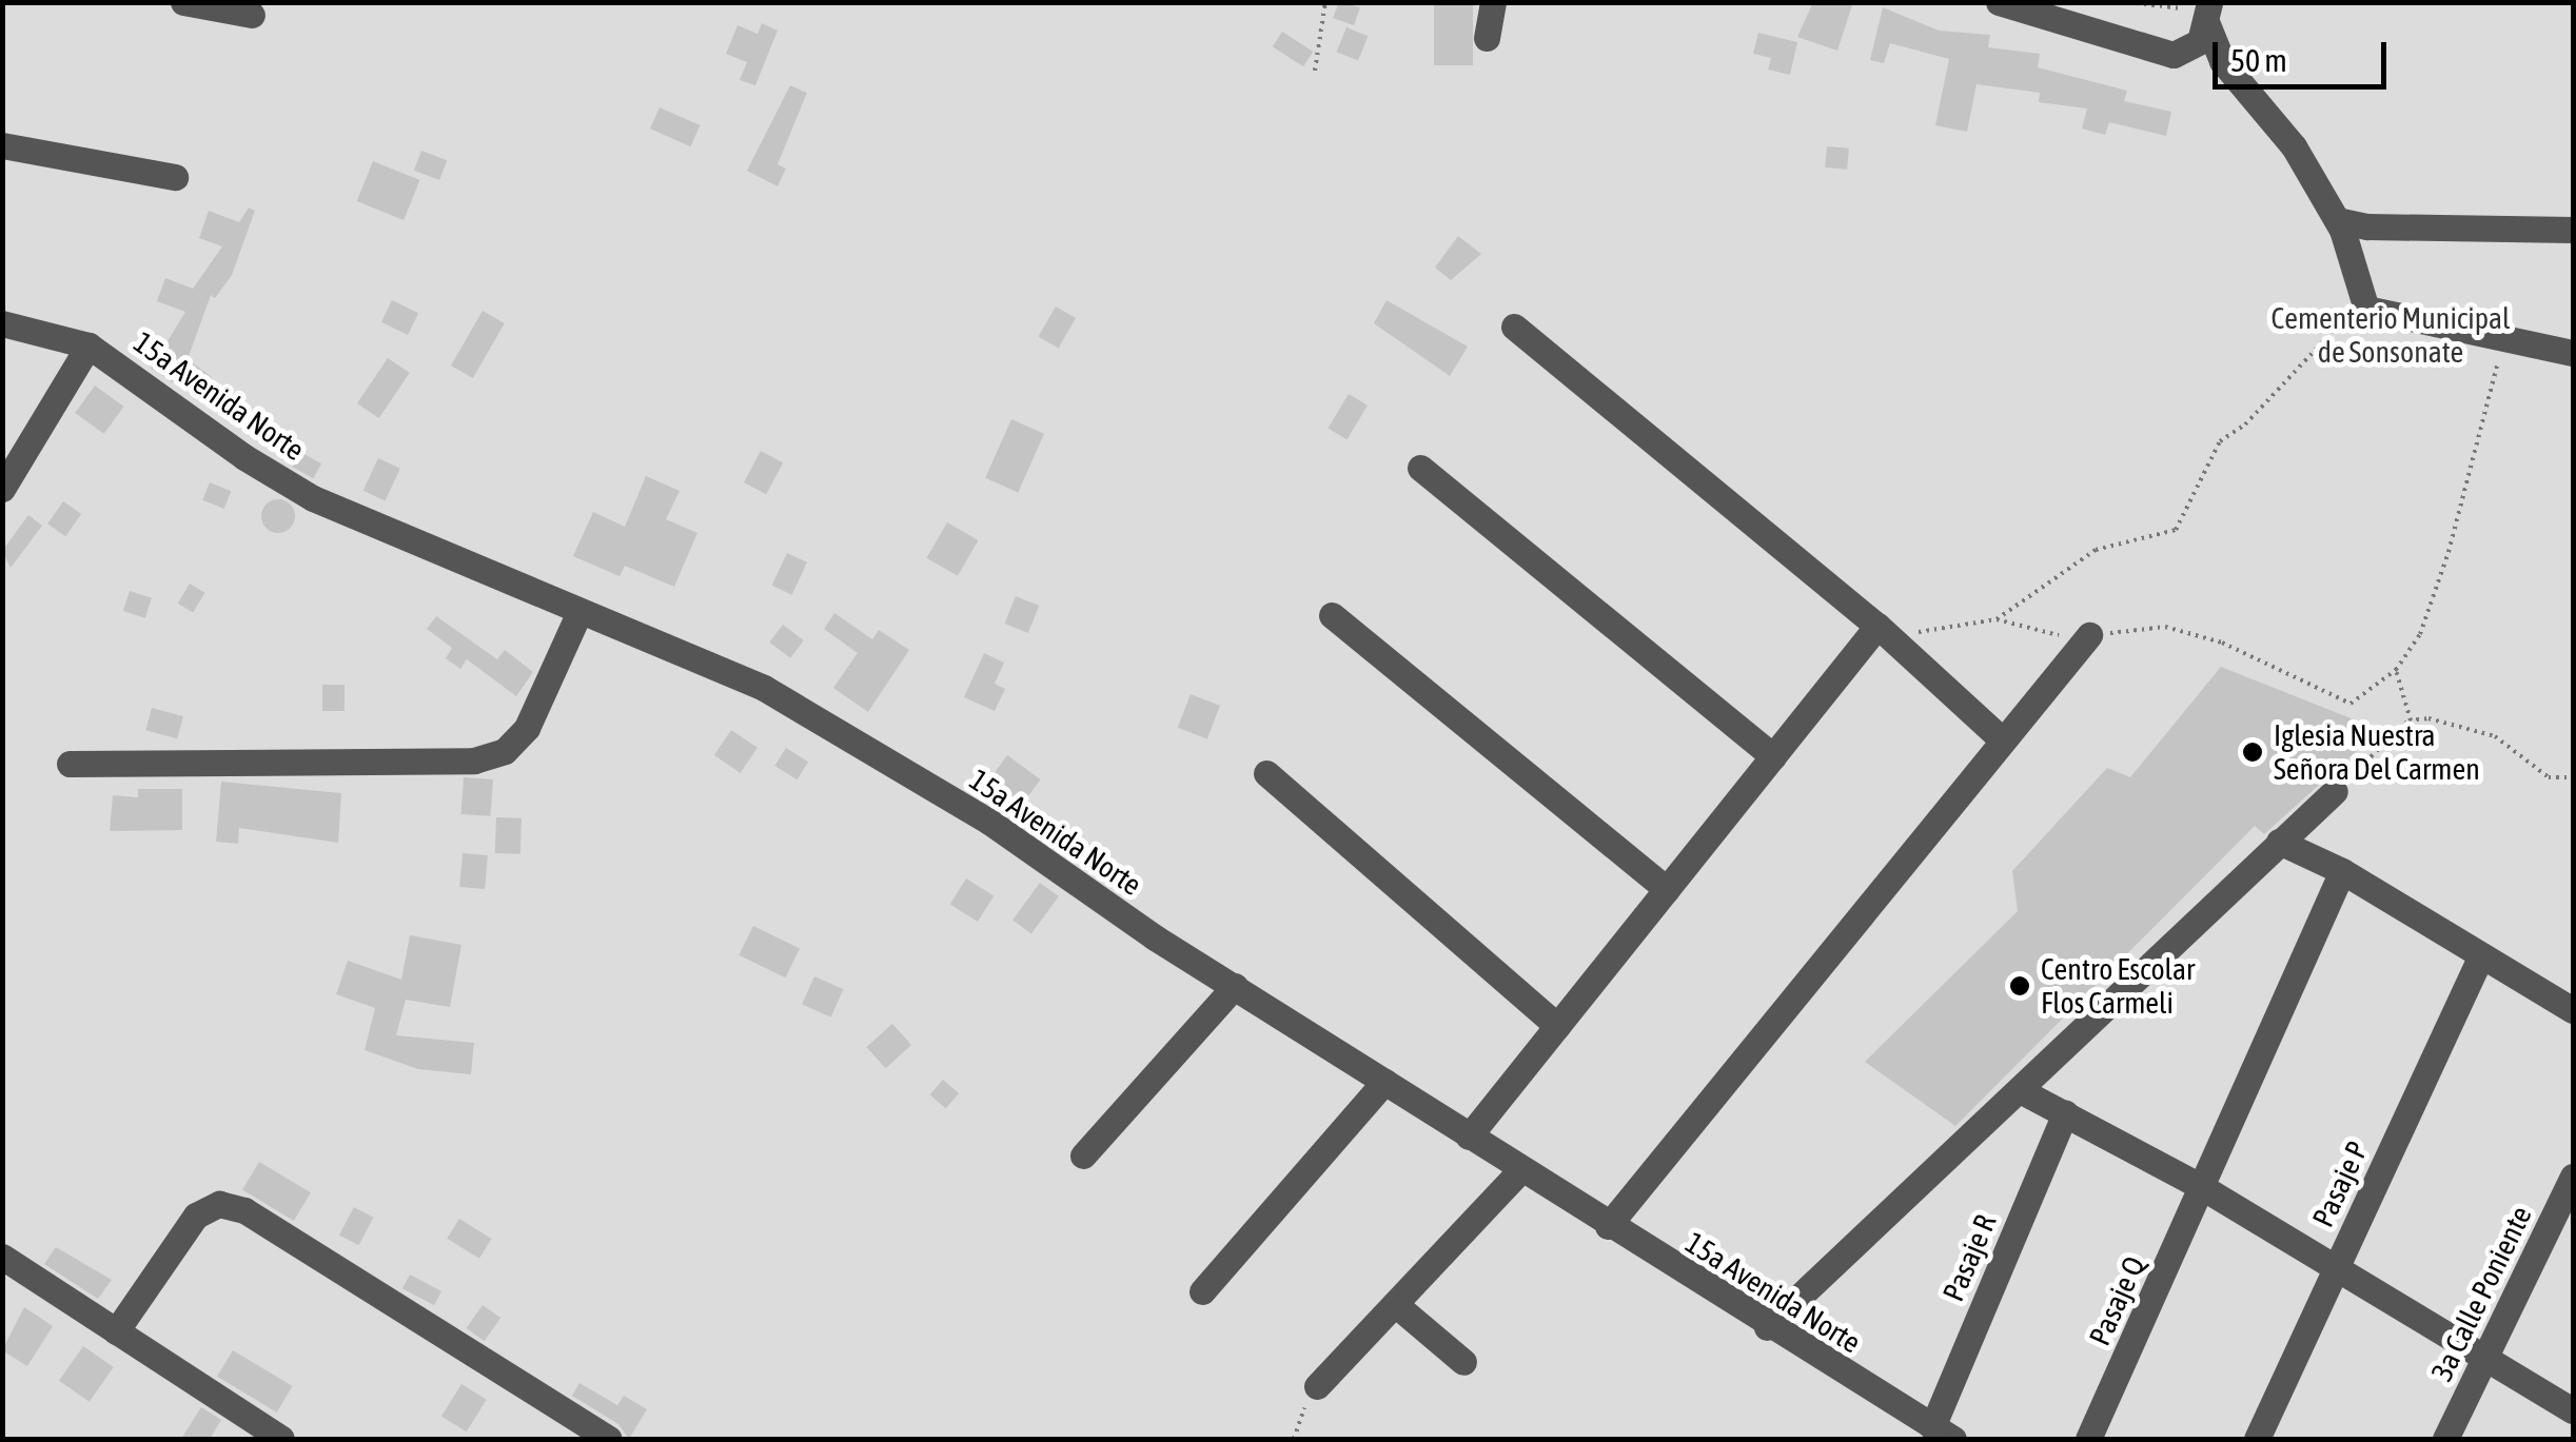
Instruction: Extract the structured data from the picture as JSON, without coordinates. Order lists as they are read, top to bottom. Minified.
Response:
{"streets":{"street":["15a Avenida Norte","Pasaje P","Pasaje R","3a Calle Poniente","Pasaje Q"]},"crossings":[["15a Avenida Norte","Pasaje R"]],"parks":["Cementerio Municipal de Sonsonate"],"places":["Iglesia Nuestra Señora Del Carmen","Centro Escolar Flos Carmeli"],"scale_bar":"50 m"}
